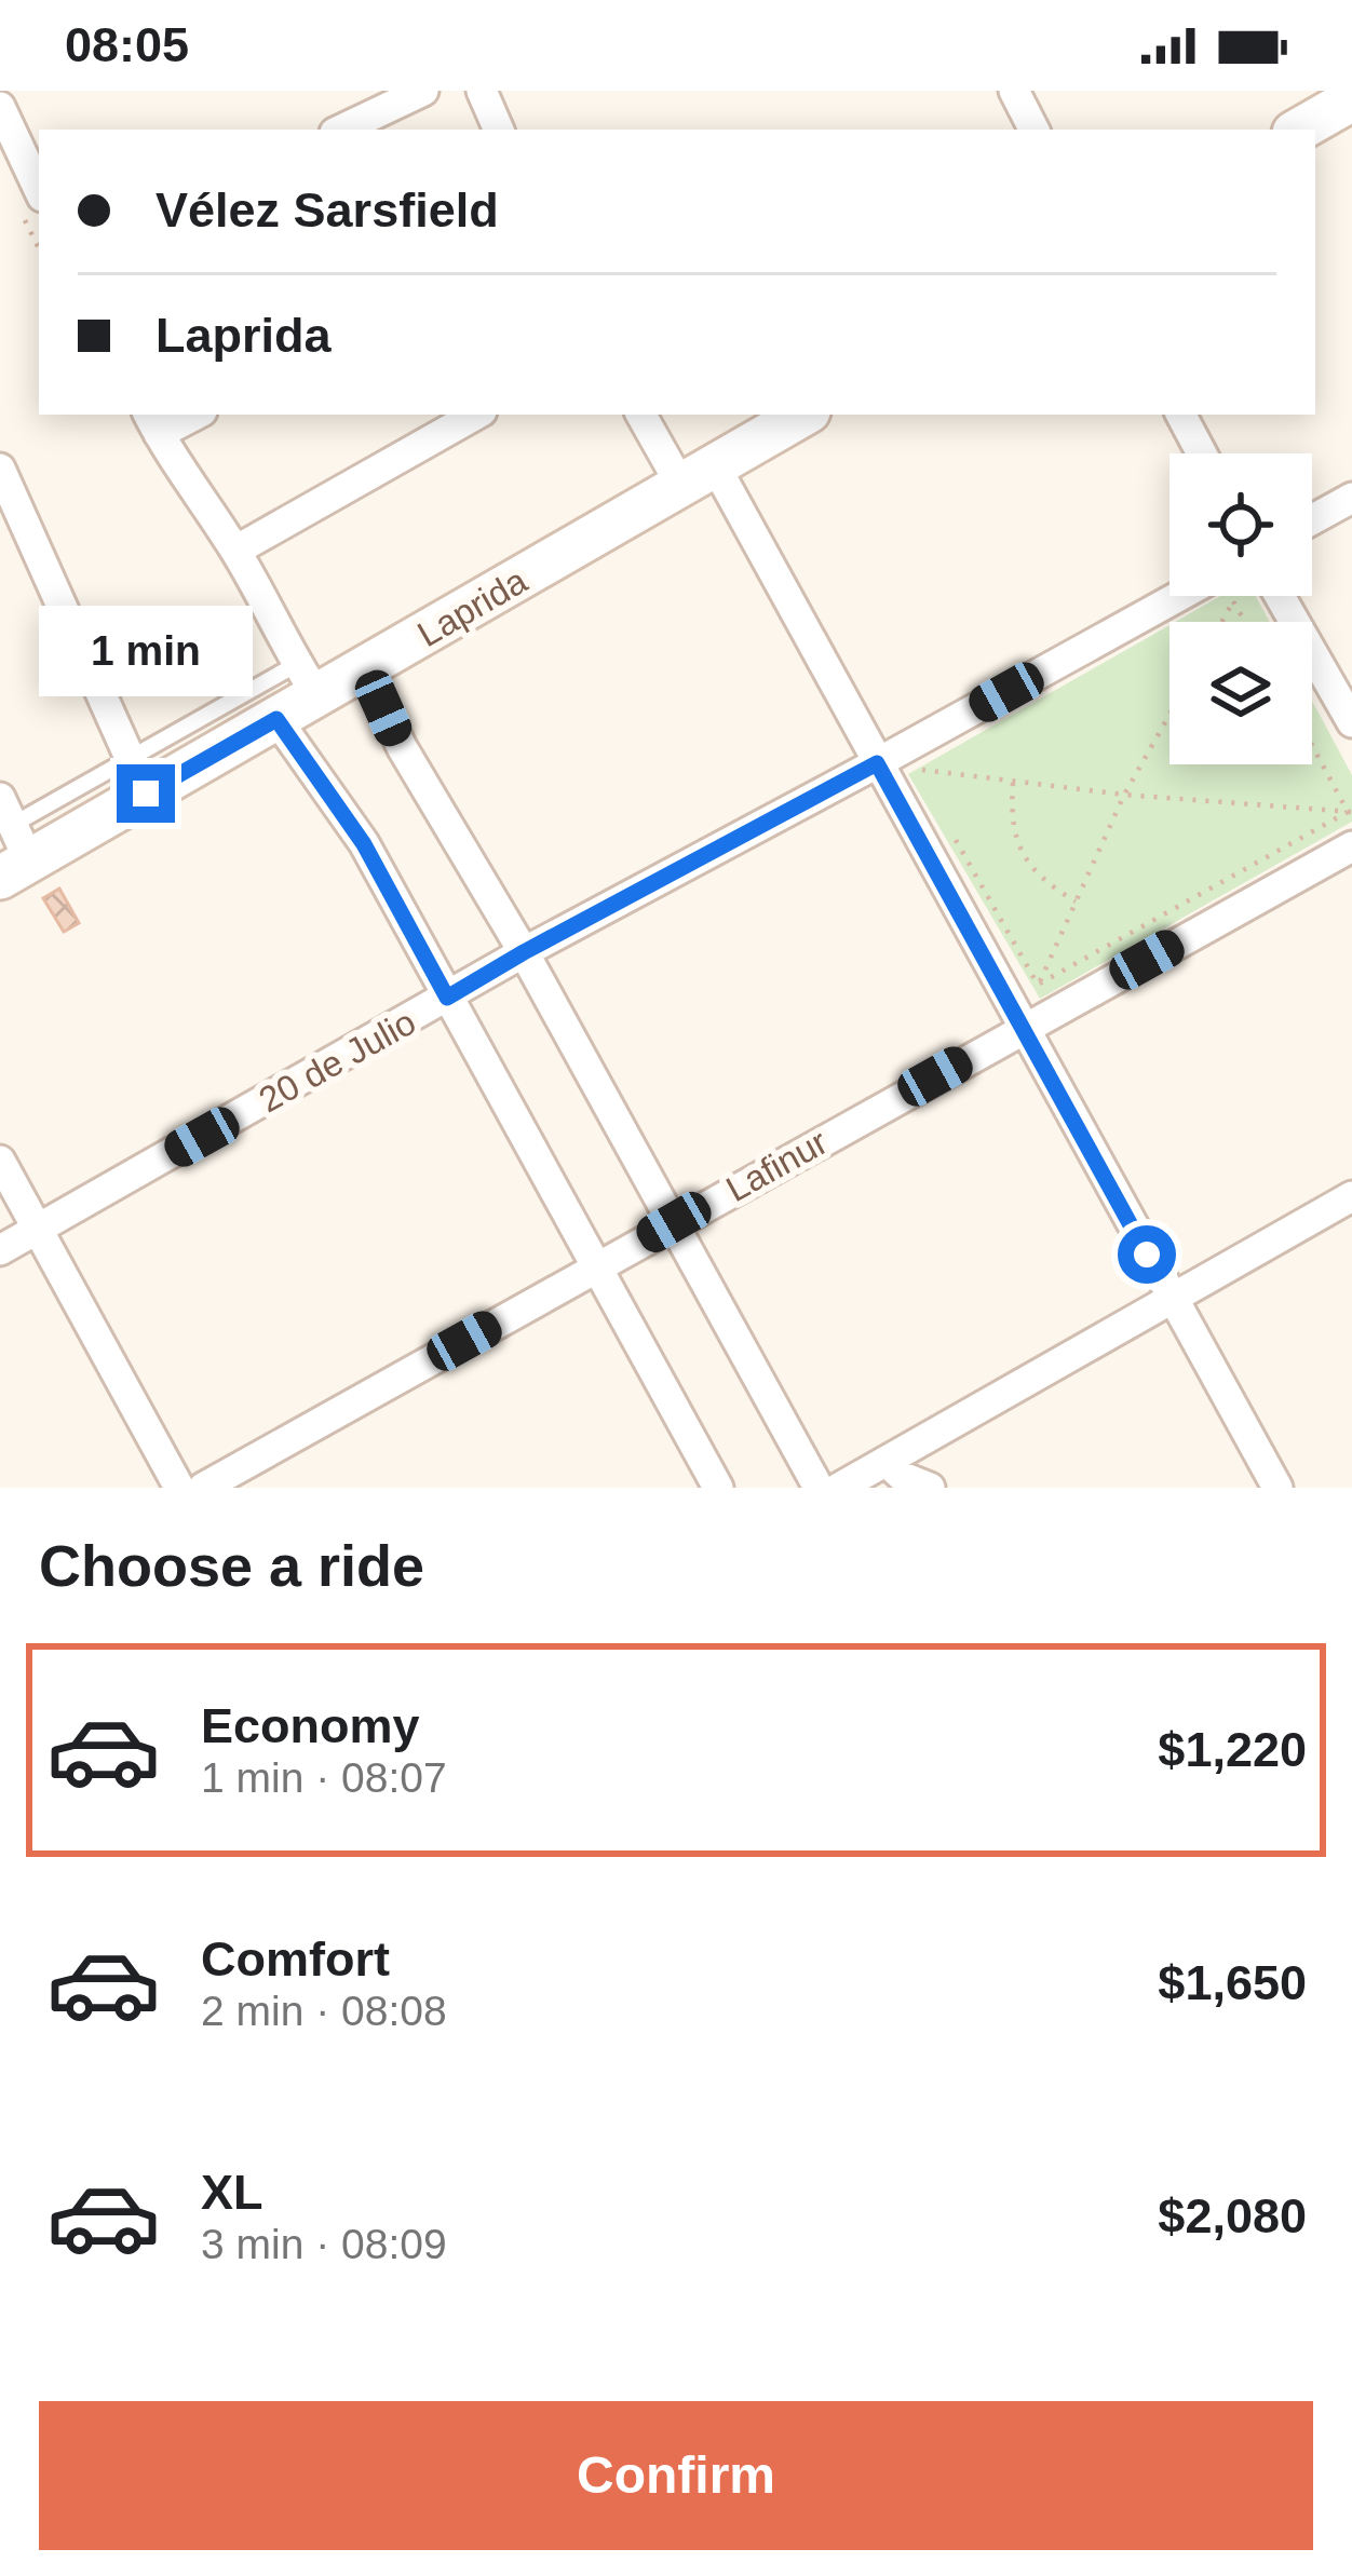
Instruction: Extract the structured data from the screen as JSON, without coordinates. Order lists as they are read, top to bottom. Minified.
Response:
{"streets":{"street":["Laprida","20 de Julio","Lafinur"]},"page":{"status":"08:05","banner":["Vélez Sarsfield","Laprida"],"bubble":"1 min","heading":"Choose a ride","list":[{"name":"Economy","note":"1 min · 08:07","value":"$1,220"},{"name":"Comfort","note":"2 min · 08:08","value":"$1,650"},{"name":"XL","note":"3 min · 08:09","value":"$2,080"}],"buttons":"Confirm"}}
